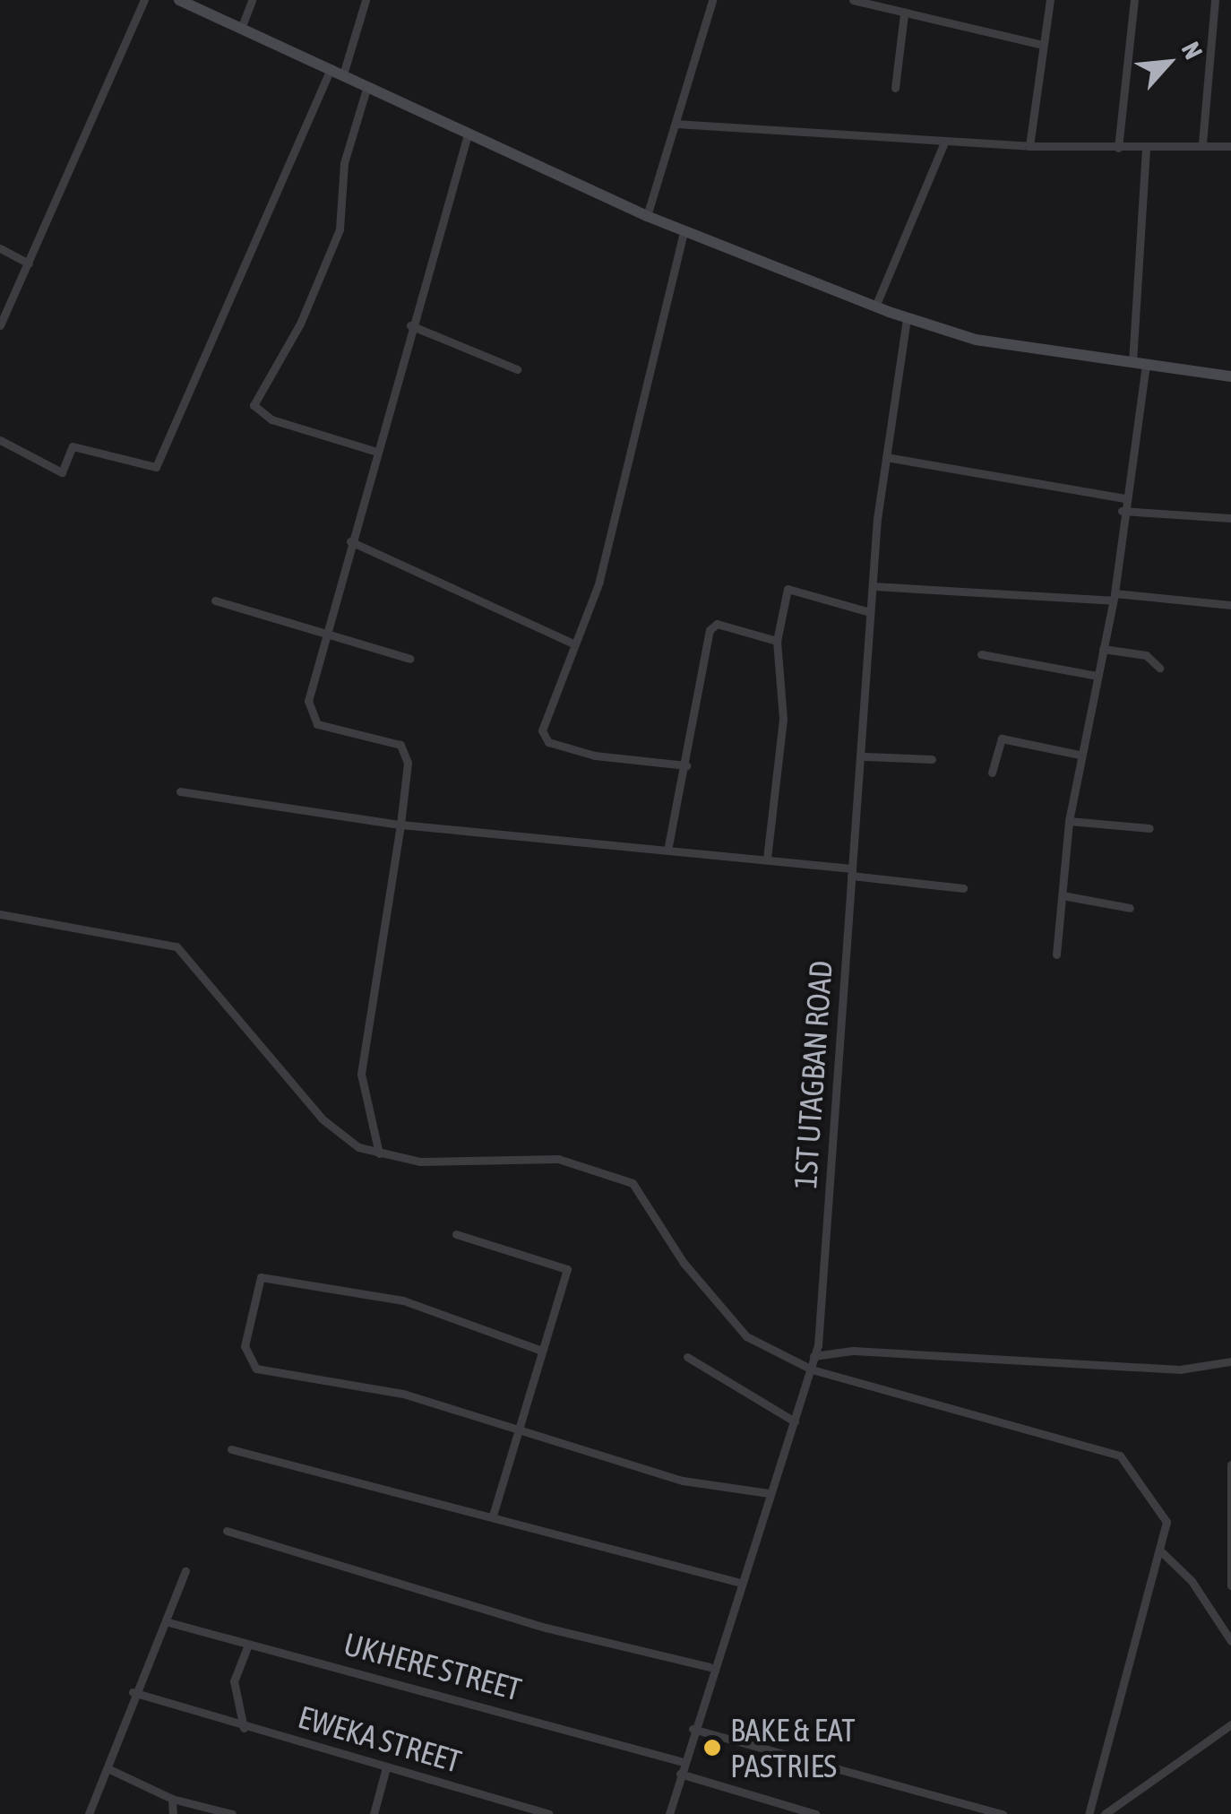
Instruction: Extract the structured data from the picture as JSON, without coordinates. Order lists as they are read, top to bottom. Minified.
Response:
{"streets":{"street":["1ST UTAGBAN ROAD","UKHERE STREET","EWEKA STREET"]},"crossings":[["1ST UTAGBAN ROAD","UKHERE STREET"]],"places":["BAKE & EAT PASTRIES"],"north":"top right"}
